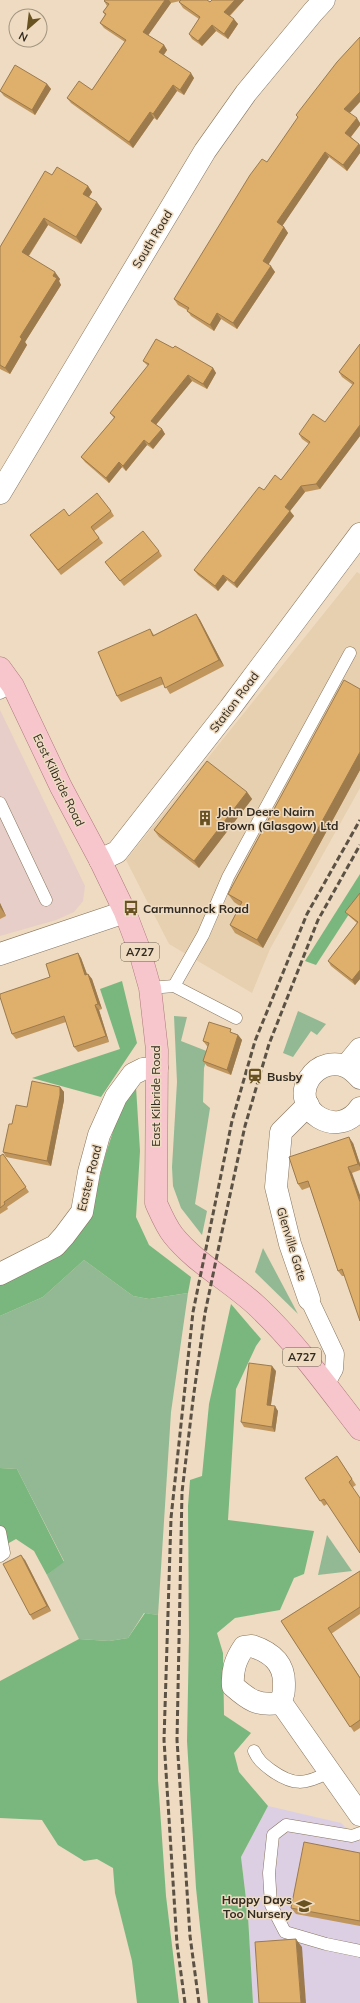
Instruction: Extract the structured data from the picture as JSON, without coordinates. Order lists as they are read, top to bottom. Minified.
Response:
{"streets":{"main road":["East Kilbride Road","A727"],"street":["South Road","Station Road","Easter Road","Glenville Gate"]},"crossings":[["Station Road","East Kilbride Road"],["East Kilbride Road","Easter Road"],["East Kilbride Road","Glenville Gate"]],"places":{"building":["John Deere Nairn Brown (Glasgow) Ltd"],"bus stop":["Carmunnock Road"],"station":["Busby"],"school or university":["Happy Days Too Nursery"]},"north":"bottom left"}
